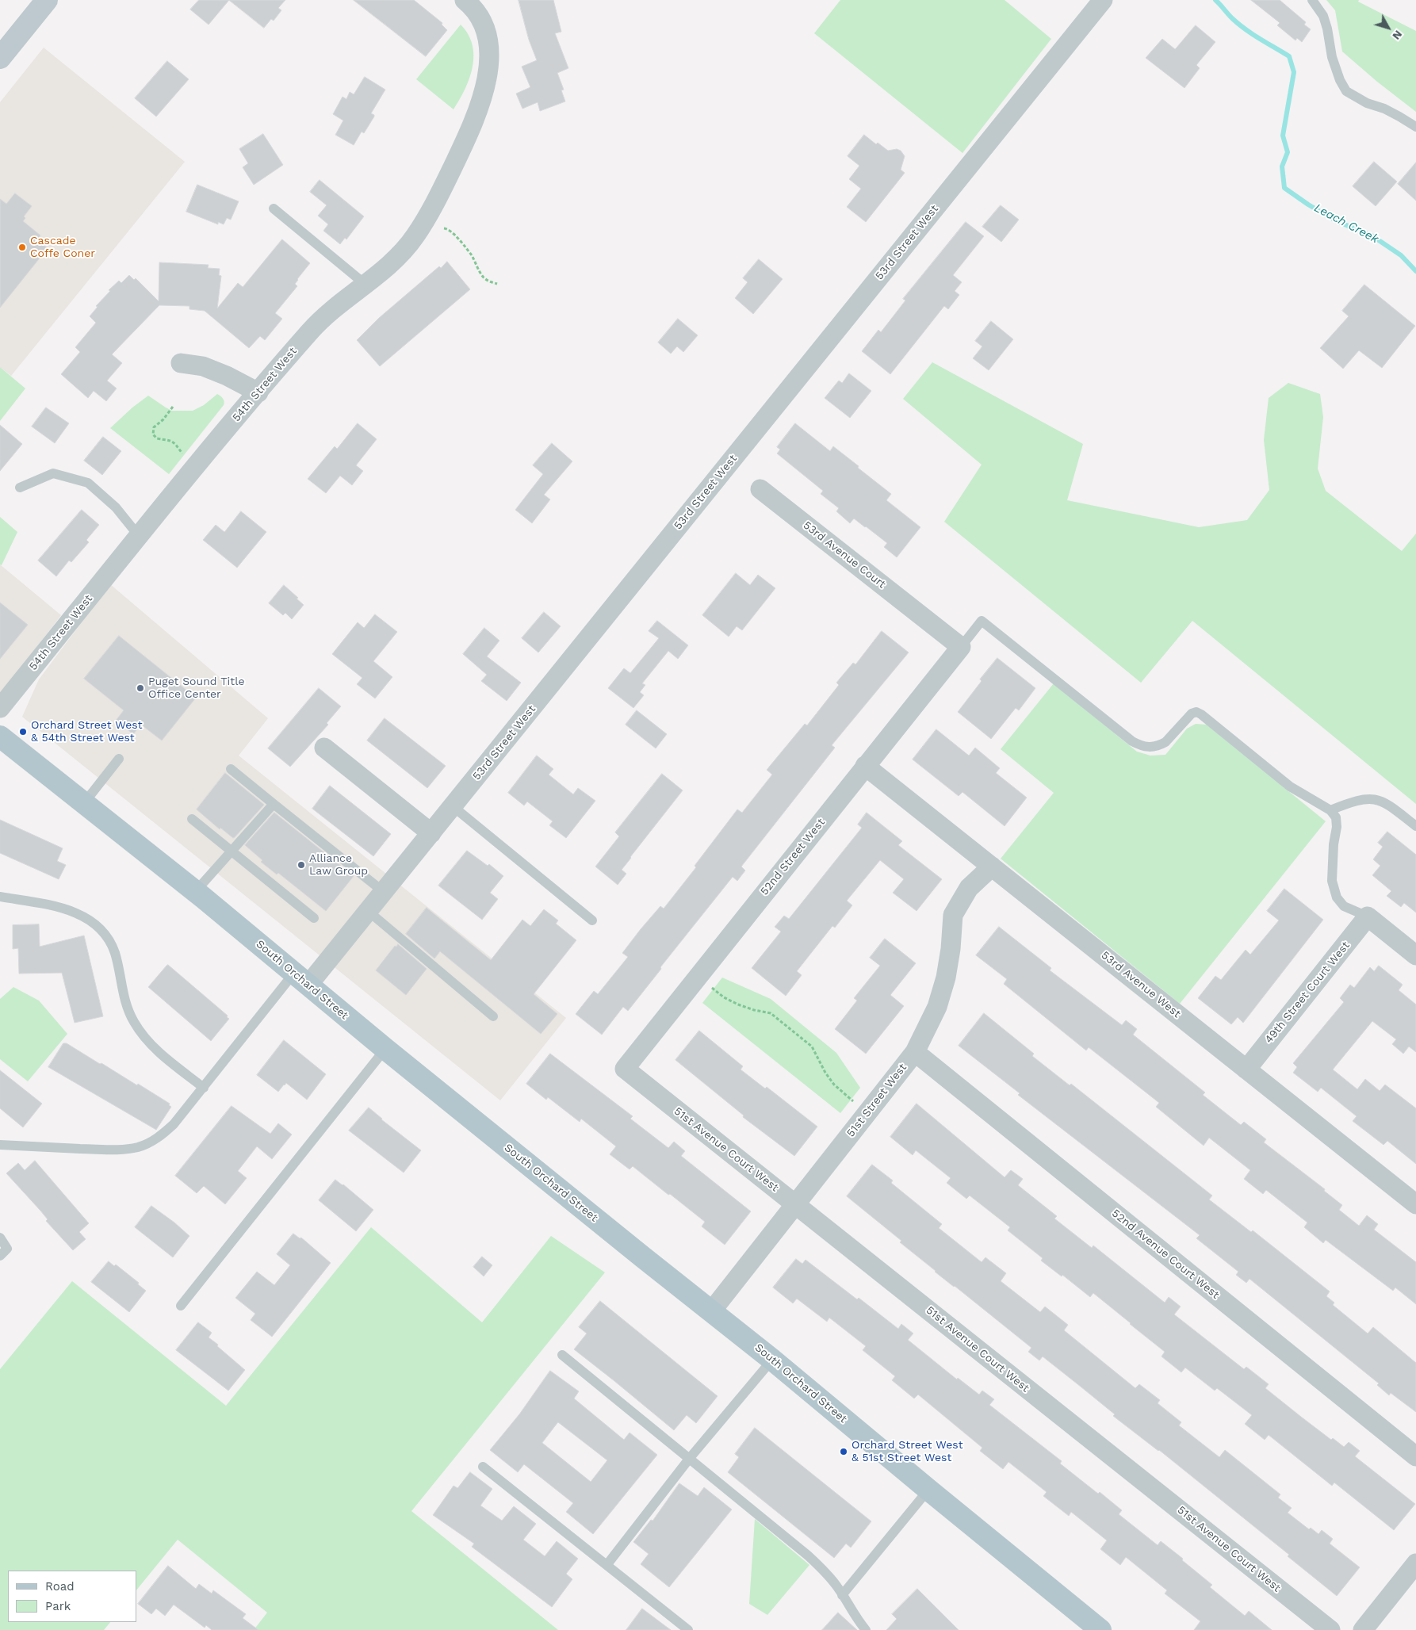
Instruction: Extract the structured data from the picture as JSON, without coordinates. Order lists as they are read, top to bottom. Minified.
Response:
{"streets":{"main road":["South Orchard Street"],"street":["53rd Street West","54th Street West","53rd Avenue Court","52nd Street West","53rd Avenue West","49th Street Court West","51st Street West","51st Avenue Court West","52nd Avenue Court West"]},"crossings":[["53rd Street West","South Orchard Street"],["53rd Avenue Court","52nd Street West"],["52nd Street West","53rd Avenue West"],["52nd Street West","51st Avenue Court West"],["South Orchard Street","51st Street West"],["53rd Avenue West","49th Street Court West"],["53rd Avenue West","51st Street West"],["51st Street West","51st Avenue Court West"],["51st Street West","52nd Avenue Court West"]],"water":["Leach Creek"],"places":["Cascade Coffe Coner","Puget Sound Title Office Center","Orchard Street West & 54th Street West","Alliance Law Group","Orchard Street West & 51st Street West"],"legend":["Road","Park"],"north":"bottom right"}
